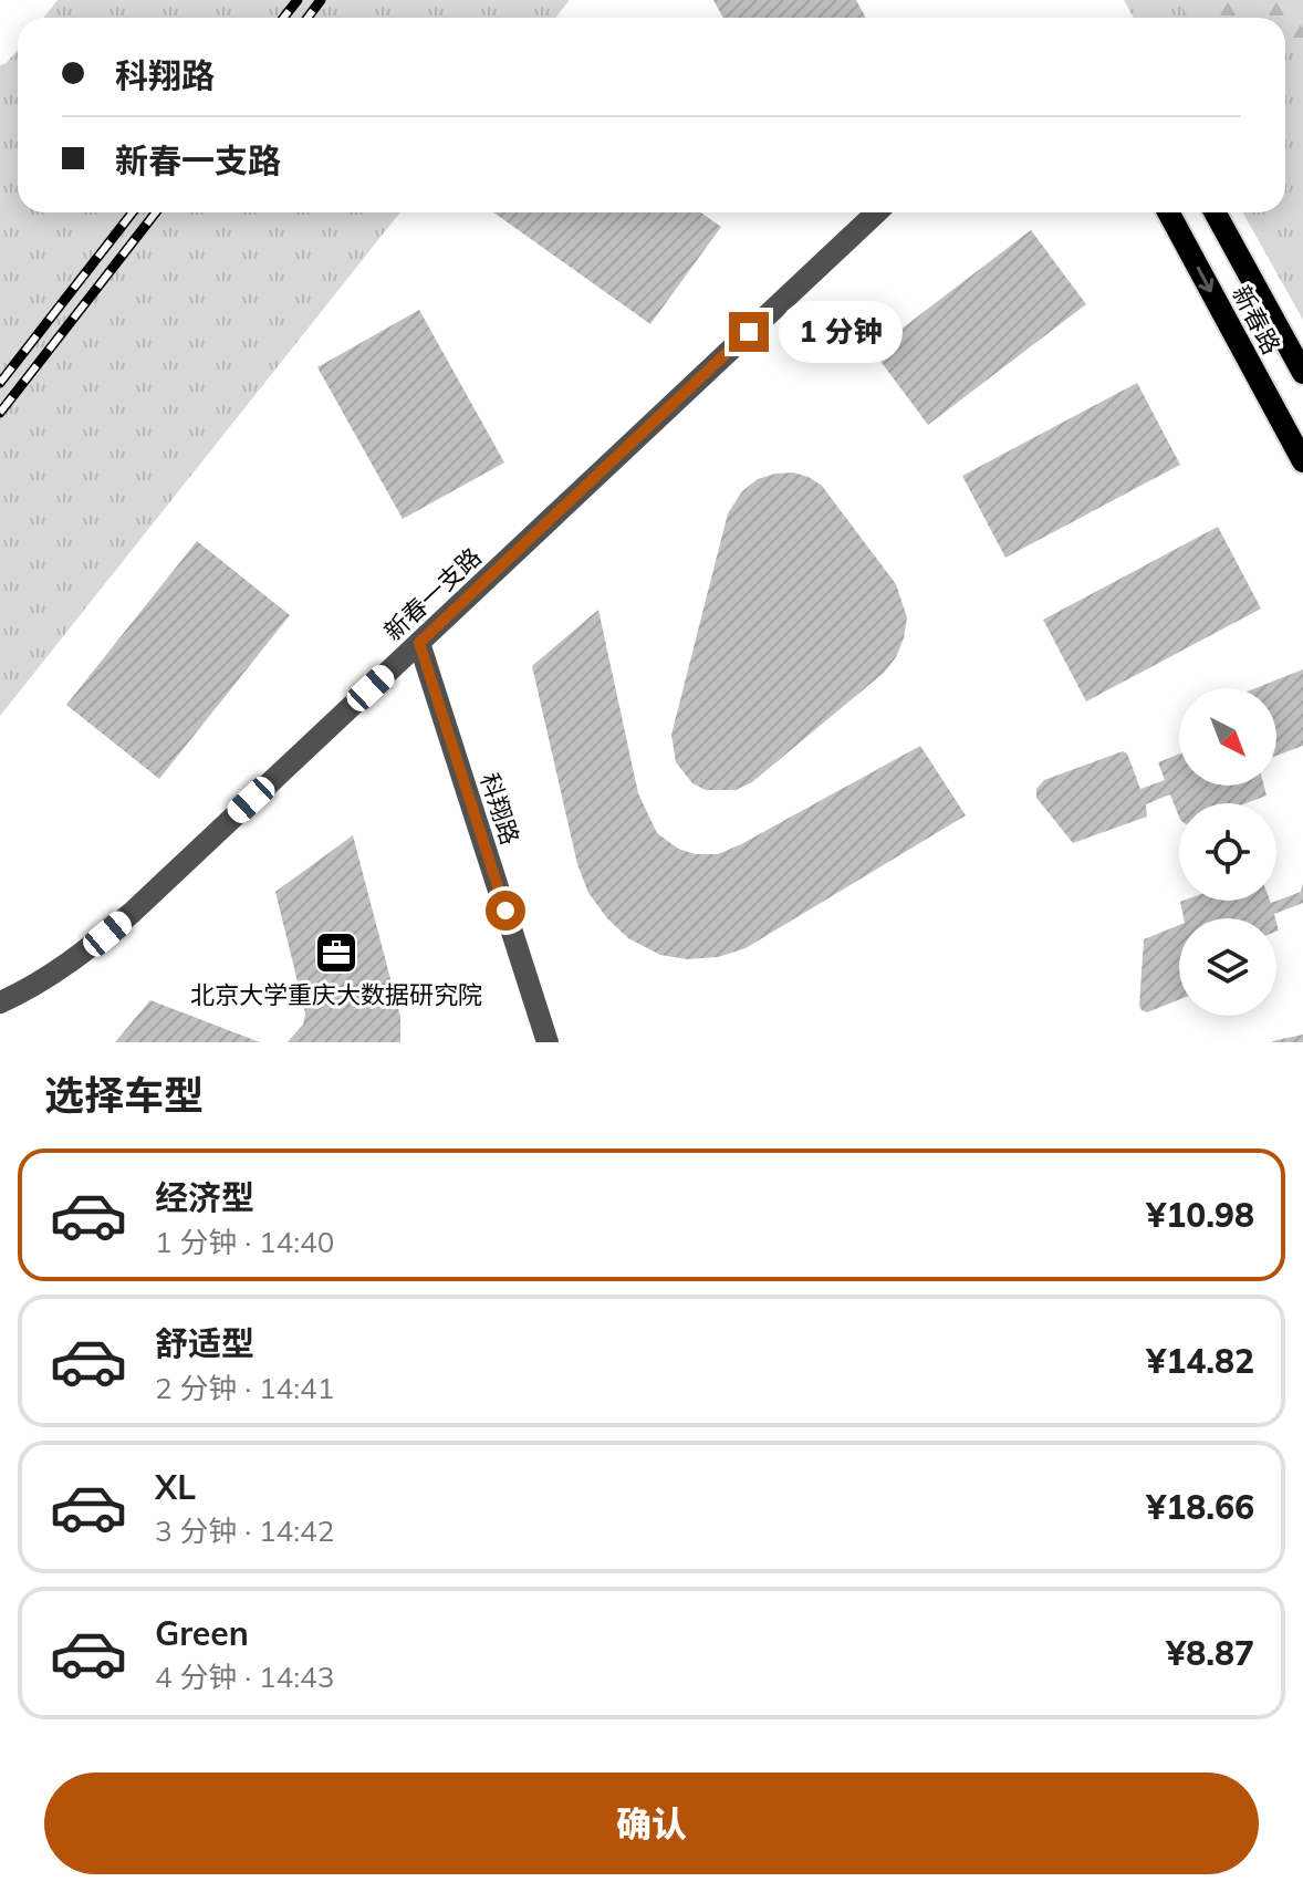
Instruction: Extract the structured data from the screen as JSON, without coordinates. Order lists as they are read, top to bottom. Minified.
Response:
{"streets":{"main road":["新春路"],"street":["新春一支路","科翔路"]},"crossings":[["新春一支路","科翔路"]],"places":{"office":["北京大学重庆大数据研究院"]},"north":"bottom right","page":{"banner":["科翔路","新春一支路"],"bubble":"1 分钟","heading":"选择车型","list":[{"name":"经济型","note":"1 分钟 · 14:40","value":"¥10.98"},{"name":"舒适型","note":"2 分钟 · 14:41","value":"¥14.82"},{"name":"XL","note":"3 分钟 · 14:42","value":"¥18.66"},{"name":"Green","note":"4 分钟 · 14:43","value":"¥8.87"}],"buttons":"确认"}}
